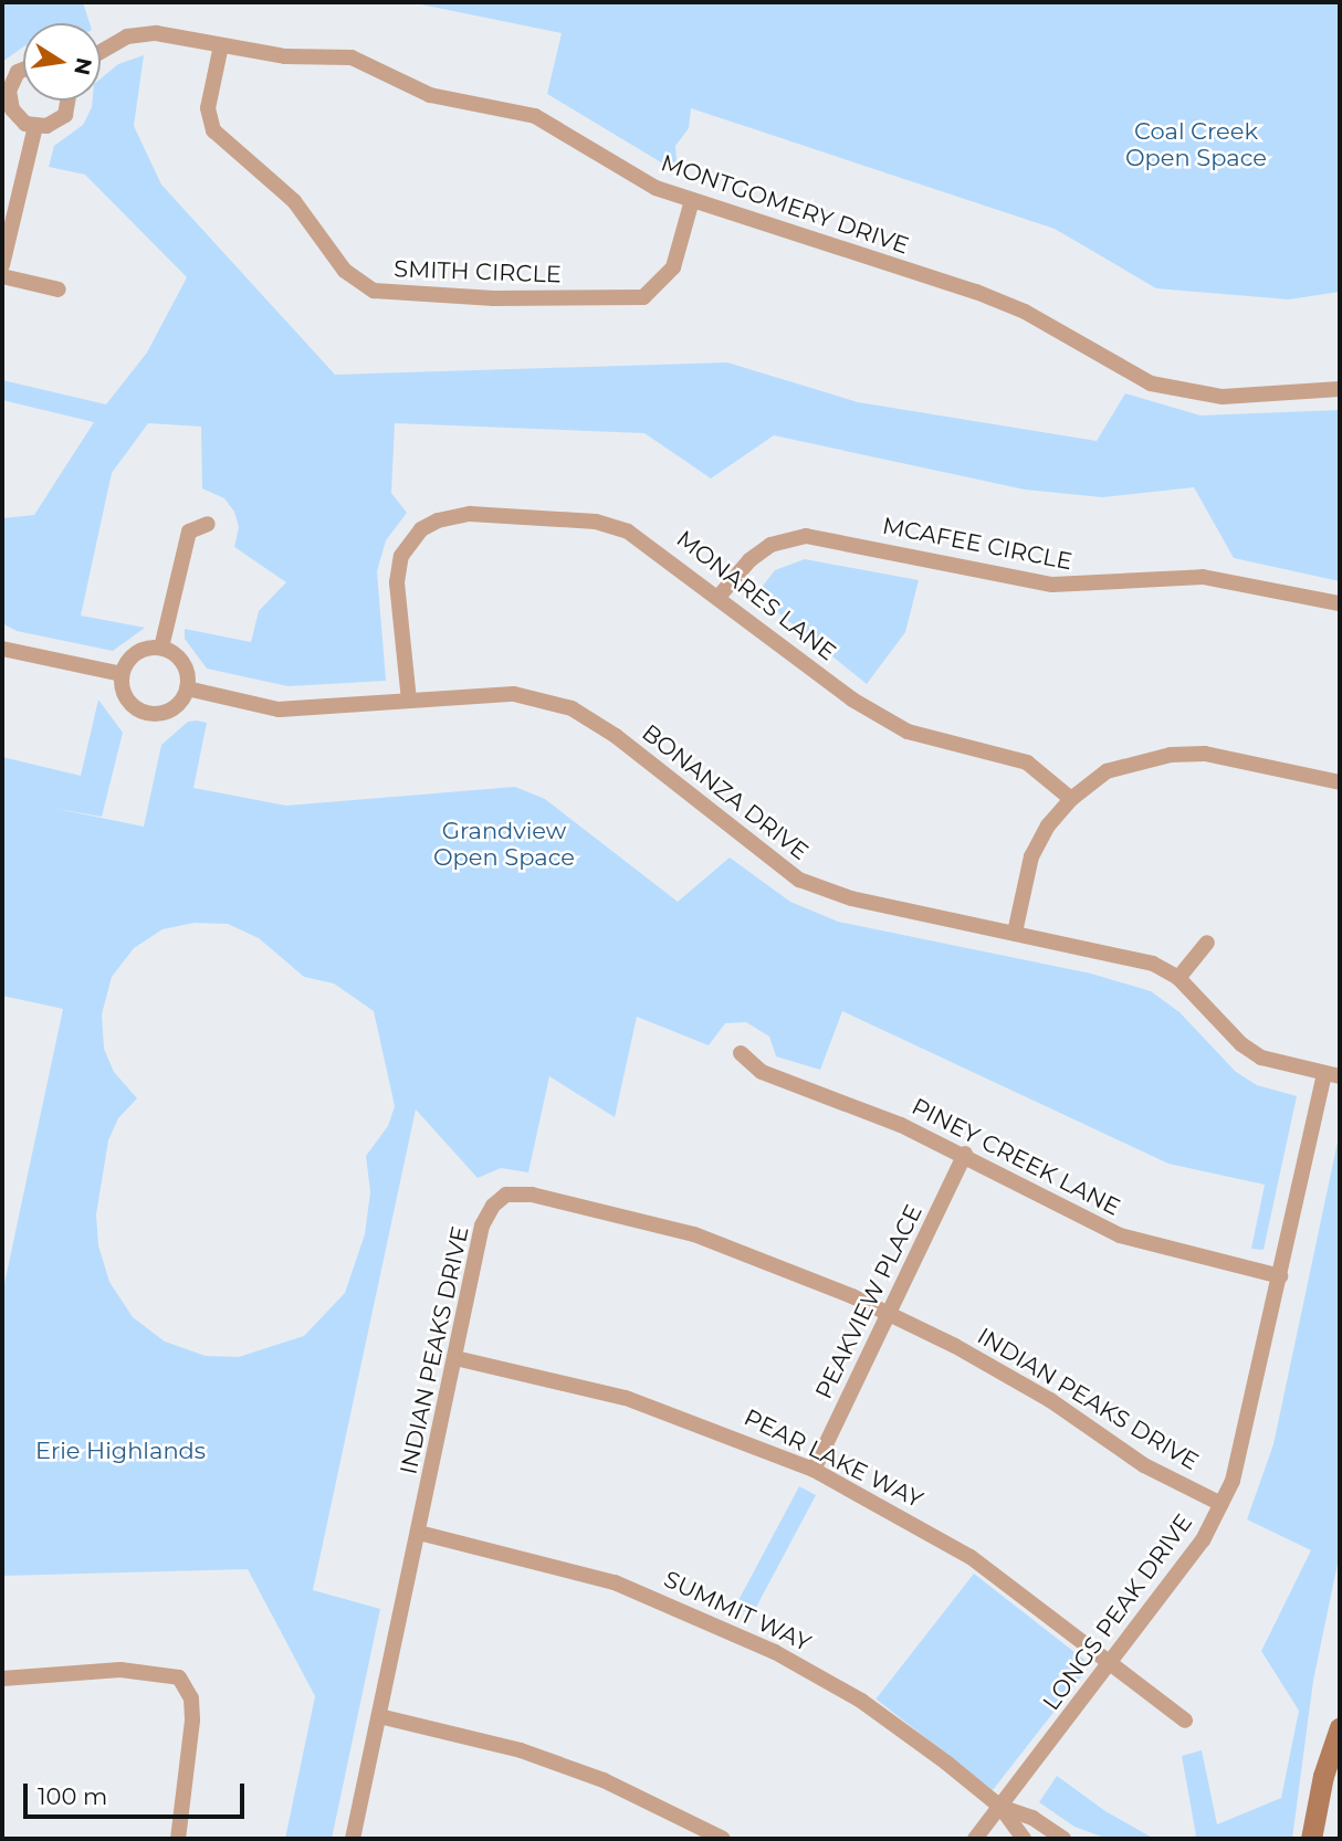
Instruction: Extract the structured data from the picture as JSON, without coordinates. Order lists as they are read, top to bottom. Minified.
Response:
{"streets":{"street":["MONTGOMERY DRIVE","SMITH CIRCLE","MCAFEE CIRCLE","MONARES LANE","BONANZA DRIVE","PINEY CREEK LANE","PEAKVIEW PLACE","INDIAN PEAKS DRIVE","PEAR LAKE WAY","SUMMIT WAY","LONGS PEAK DRIVE"]},"crossings":[["MONTGOMERY DRIVE","SMITH CIRCLE"],["MCAFEE CIRCLE","MONARES LANE"],["MONARES LANE","BONANZA DRIVE"],["BONANZA DRIVE","LONGS PEAK DRIVE"],["PINEY CREEK LANE","PEAKVIEW PLACE"],["PINEY CREEK LANE","LONGS PEAK DRIVE"],["PEAKVIEW PLACE","INDIAN PEAKS DRIVE"],["PEAKVIEW PLACE","PEAR LAKE WAY"],["INDIAN PEAKS DRIVE","PEAR LAKE WAY"],["INDIAN PEAKS DRIVE","SUMMIT WAY"],["INDIAN PEAKS DRIVE","LONGS PEAK DRIVE"],["PEAR LAKE WAY","LONGS PEAK DRIVE"],["SUMMIT WAY","LONGS PEAK DRIVE"]],"parks":["Coal Creek Open Space","Grandview Open Space","Erie Highlands"],"scale_bar":"100 m","north":"right"}
